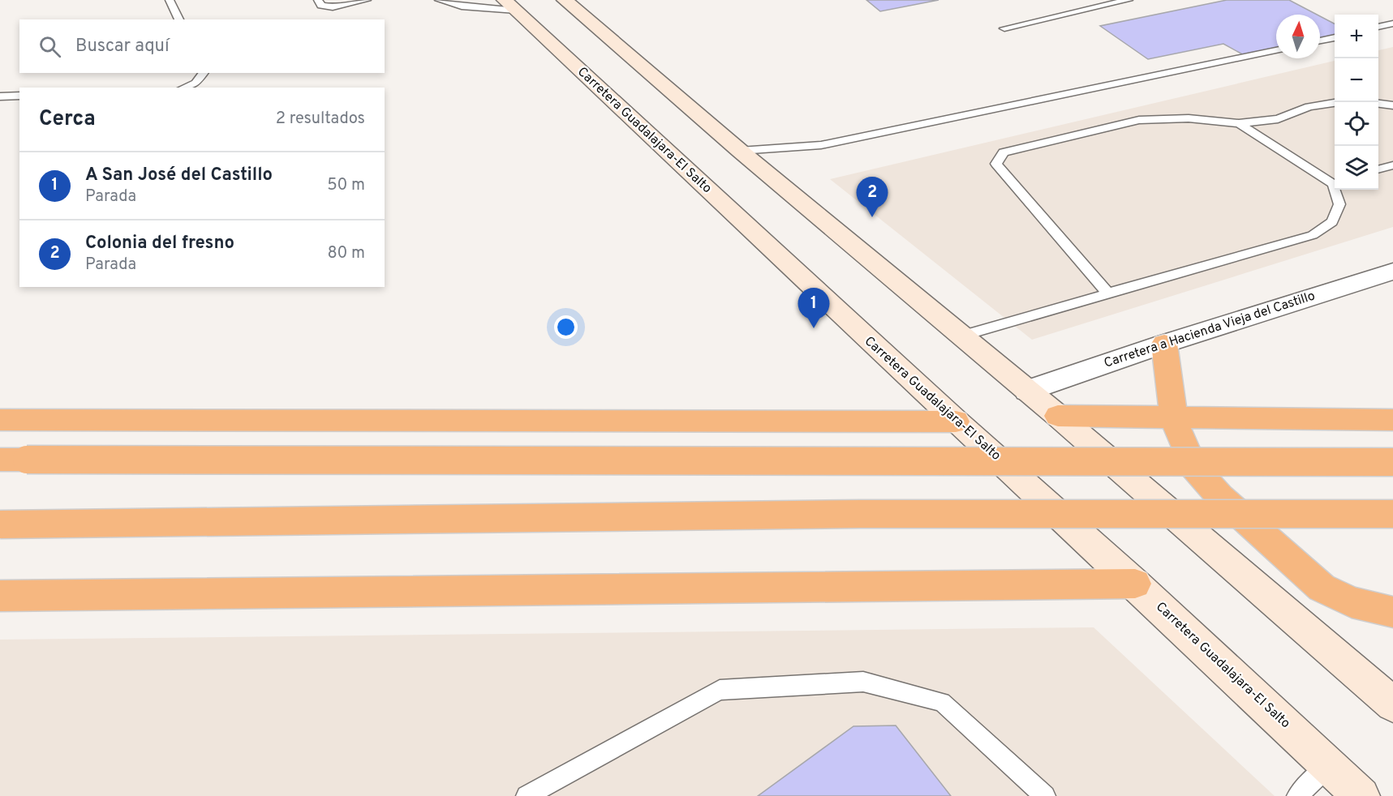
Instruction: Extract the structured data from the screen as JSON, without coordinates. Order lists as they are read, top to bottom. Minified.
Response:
{"streets":{"main road":["Carretera Guadalajara-El Salto"],"street":["Carretera a Hacienda Vieja del Castillo"]},"north":"top","page":{"map_buttons":["+","−"],"search":"Buscar aquí","heading":["Cerca","2 resultados"],"list":[{"mark":"1","name":"A San José del Castillo","note":"Parada","value":"50 m"},{"mark":"2","name":"Colonia del fresno","note":"Parada","value":"80 m"}],"pins":["2","1"]}}
